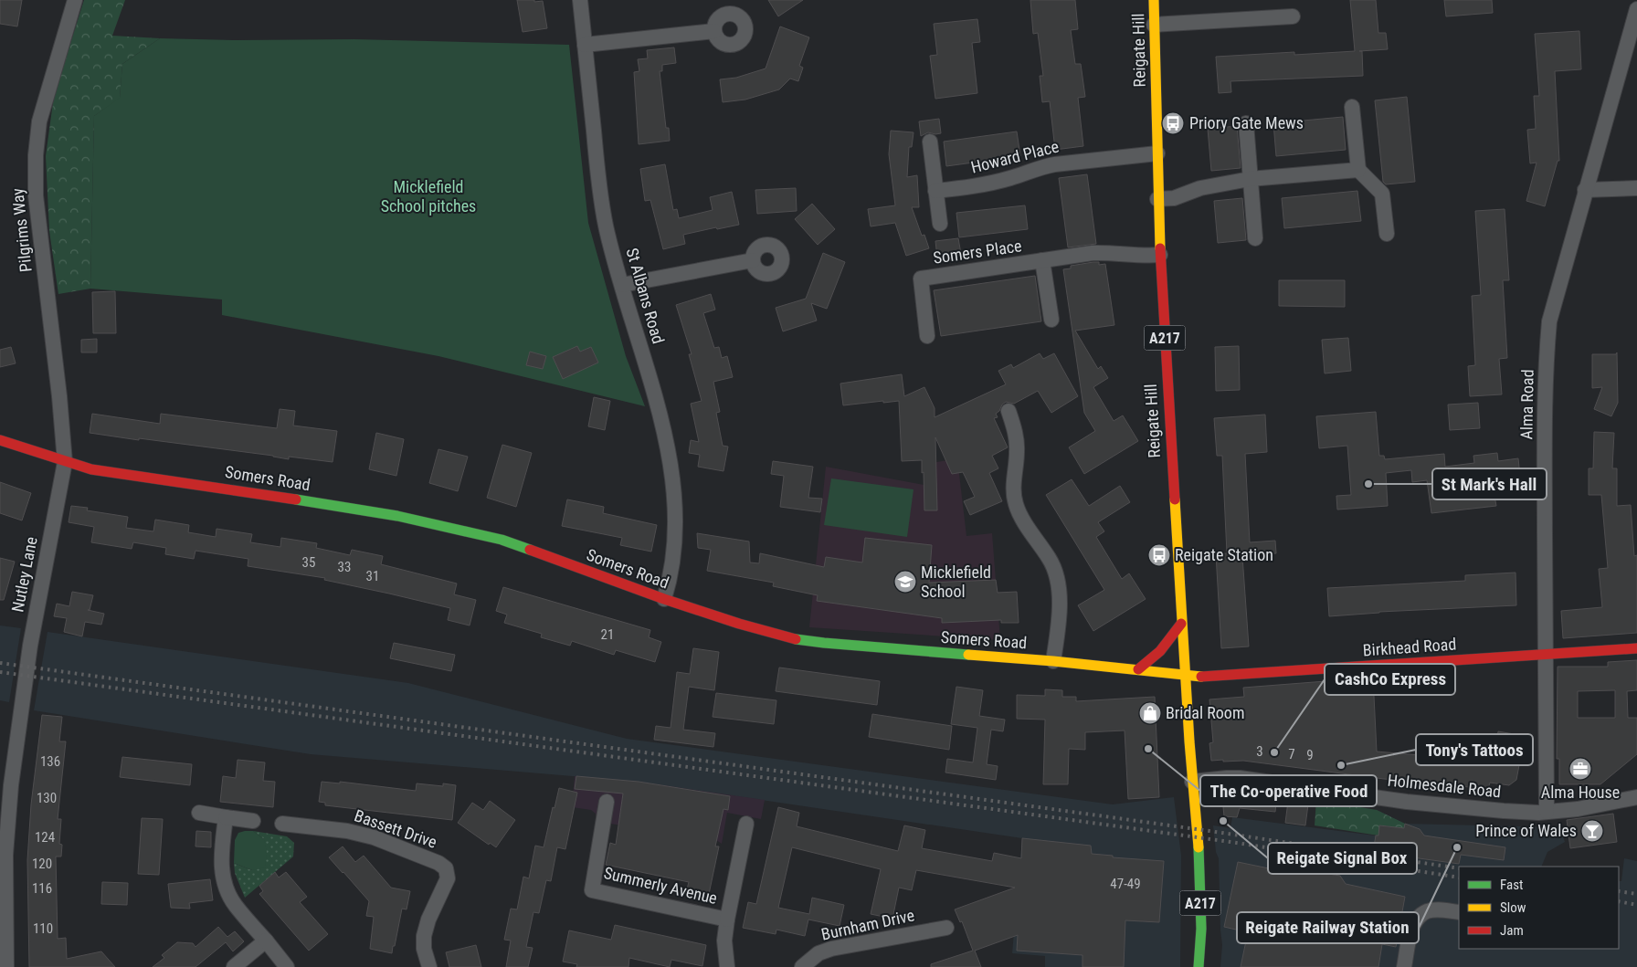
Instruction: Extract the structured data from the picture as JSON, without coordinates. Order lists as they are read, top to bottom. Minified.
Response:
{"streets":{"street":["Reigate Hill","Howard Place","Pilgrims Way","Somers Place","St Albans Road","A217","Alma Road","Somers Road","Nutley Lane","Birkhead Road","Holmesdale Road","Bassett Drive","Summerly Avenue","Burnham Drive"]},"crossings":[["Reigate Hill","Howard Place"],["Reigate Hill","Somers Place"],["Reigate Hill","Somers Road"],["Reigate Hill","Birkhead Road"],["Reigate Hill","Holmesdale Road"],["Pilgrims Way","Somers Road"],["Pilgrims Way","Nutley Lane"],["St Albans Road","Somers Road"],["Alma Road","Birkhead Road"],["Alma Road","Holmesdale Road"],["Somers Road","Nutley Lane"],["Somers Road","Birkhead Road"]],"parks":["Micklefield School pitches"],"places":{"bus stop":["Priory Gate Mews","Reigate Station"],"other":["St Mark's Hall","The Co-operative Food","CashCo Express","Tony's Tattoos","Reigate Signal Box","Reigate Railway Station"],"school or university":["Micklefield School"],"shop":["Bridal Room"],"office":["Alma House"],"bar":["Prince of Wales"]},"house_numbers":["35","33","31","21","3","7","9","136","130","124","120","47-49","116","110"],"legend":["Fast","Slow","Jam"]}
